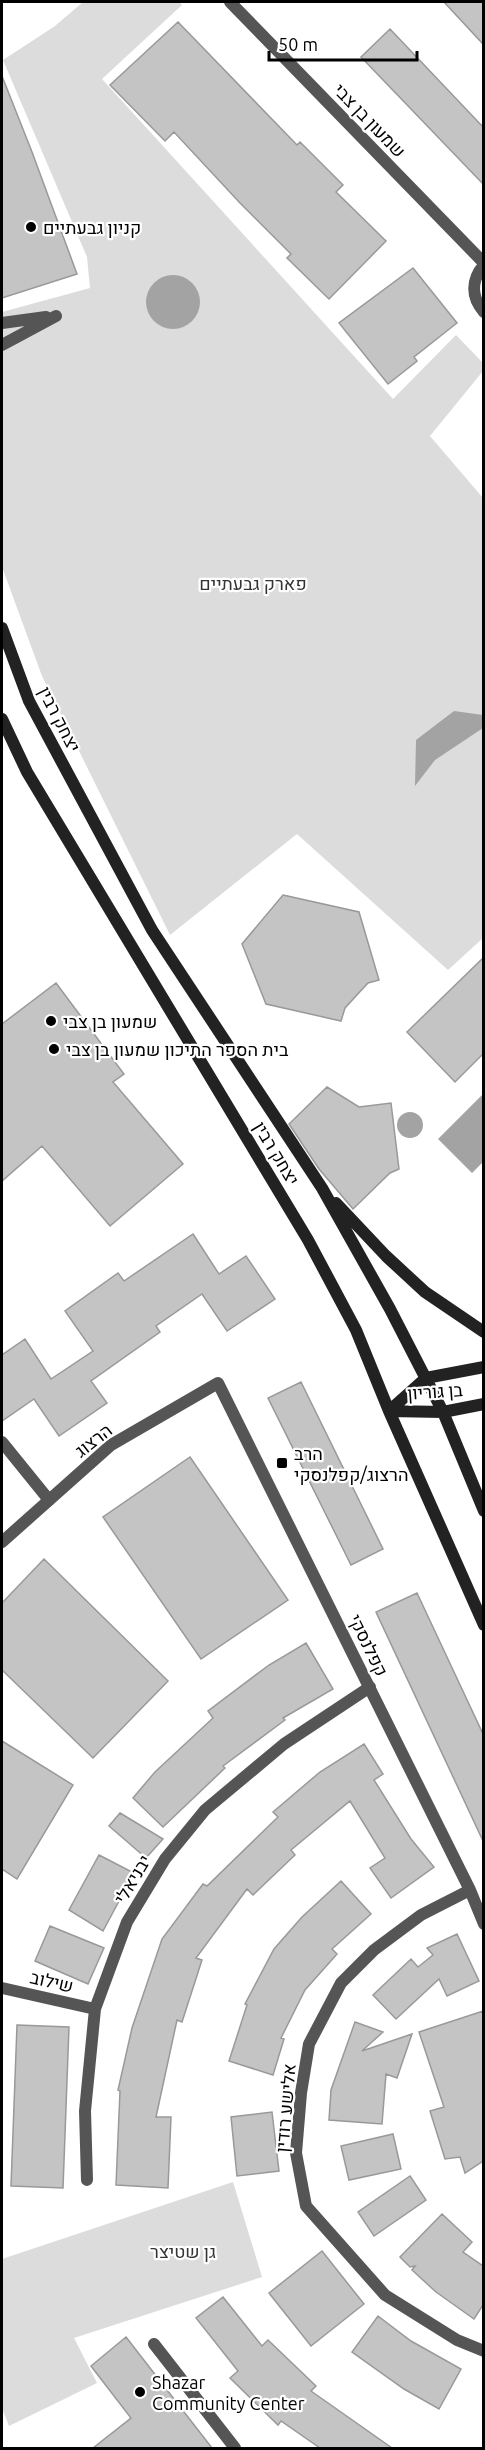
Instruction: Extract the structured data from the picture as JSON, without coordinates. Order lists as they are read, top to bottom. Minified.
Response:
{"streets":{"main road":["יצחק רבין","בן גוריון"],"street":["שמעון בן צבי","הרצוג","קפלנסקי","יבניאלי","שילוב","אלישע רודין"]},"crossings":[["יצחק רבין","בן גוריון"],["הרצוג","קפלנסקי"],["קפלנסקי","יבניאלי"],["קפלנסקי","אלישע רודין"],["יבניאלי","שילוב"]],"parks":["פארק גבעתיים","גן שטיצר"],"places":{"other":["קניון גבעתיים","שמעון בן צבי","בית הספר התיכון שמעון בן צבי","Shazar Community Center"],"transit":["הרב הרצוג/קפלנסקי"]},"scale_bar":"50 m"}
